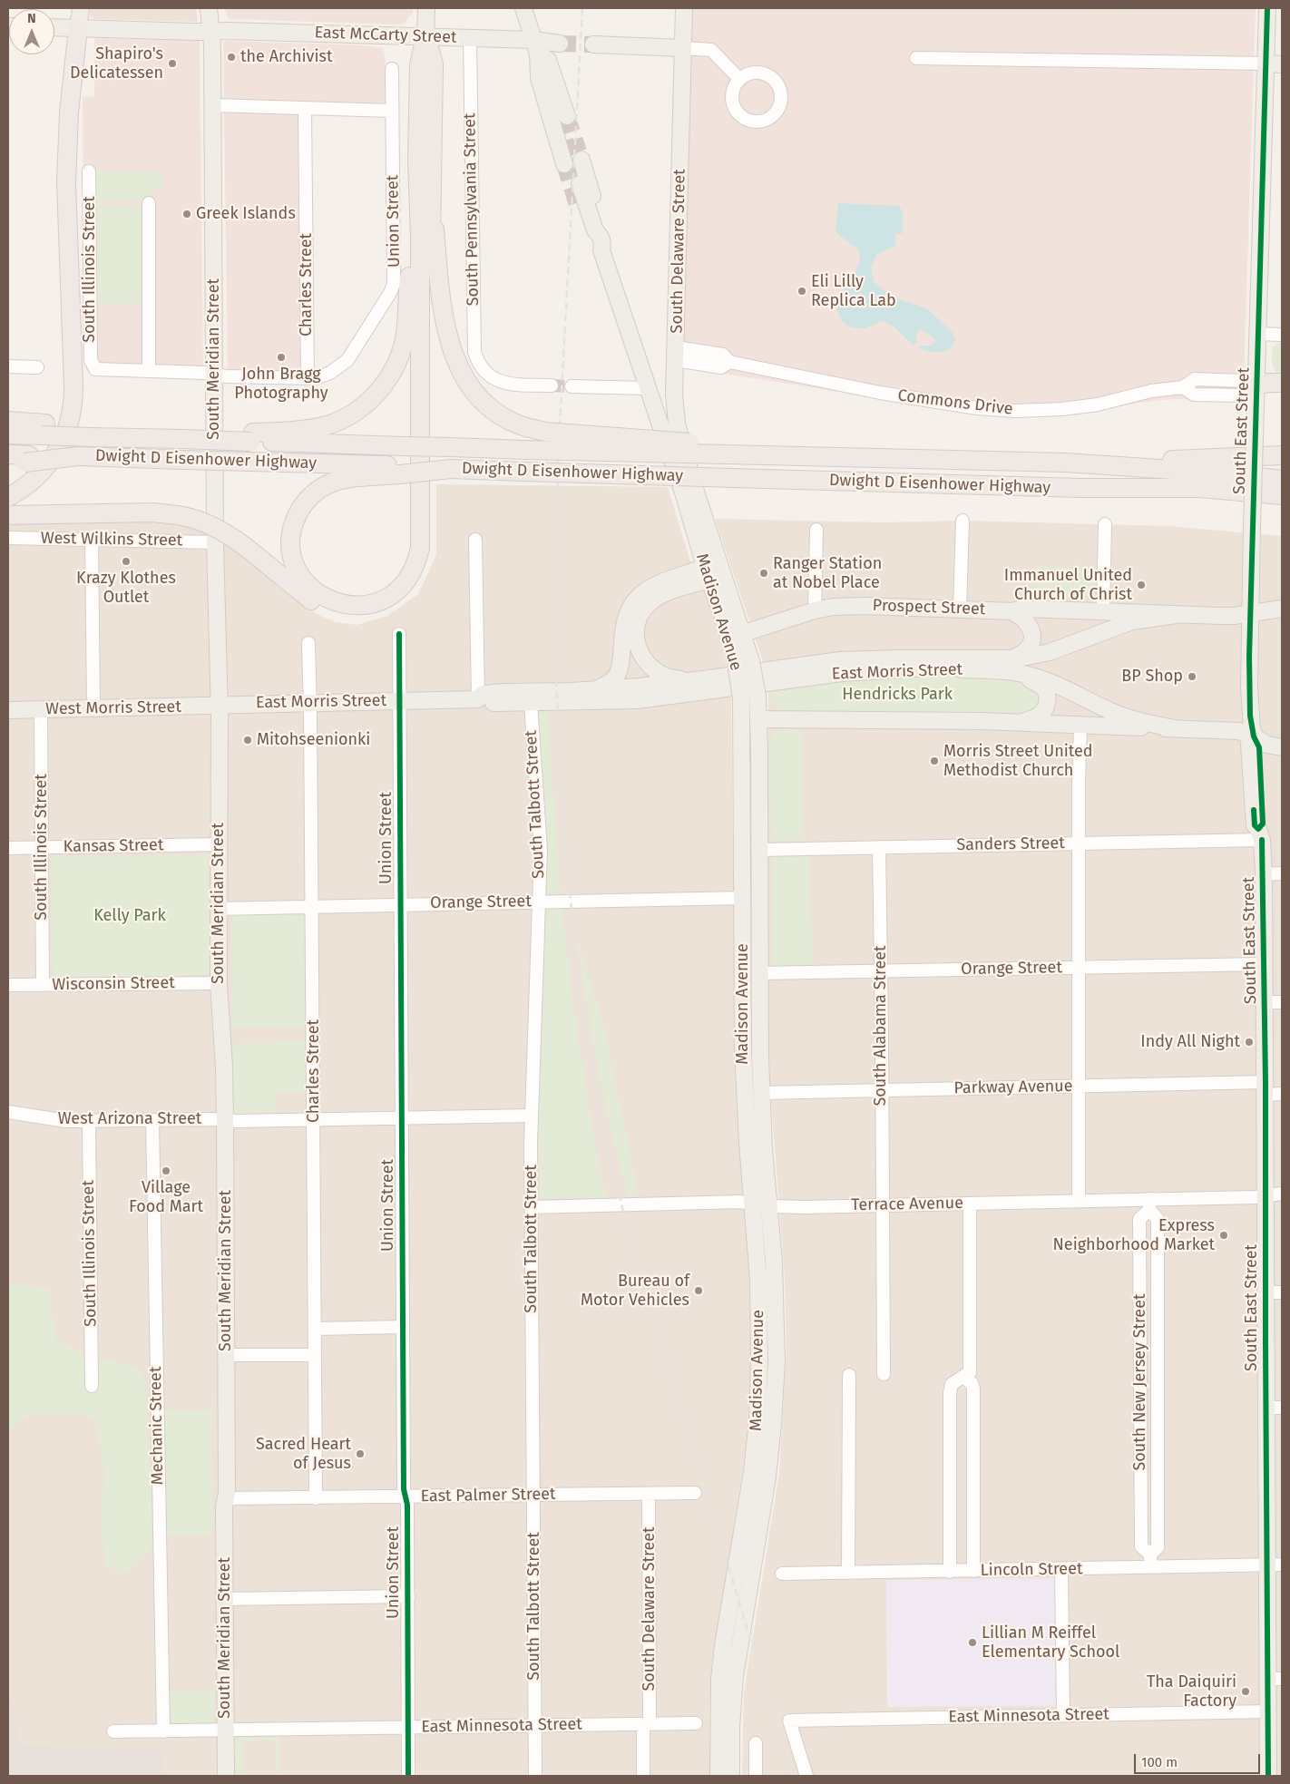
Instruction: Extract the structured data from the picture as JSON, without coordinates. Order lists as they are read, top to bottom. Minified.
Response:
{"streets":{"highway":["Dwight D Eisenhower Highway"],"main road":["East McCarty Street","South Delaware Street","South Meridian Street","South East Street","Prospect Street","Madison Avenue","East Morris Street","West Morris Street"],"street":["South Pennsylvania Street","Union Street","South Illinois Street","Charles Street","Commons Drive","West Wilkins Street","South Talbott Street","Sanders Street","Kansas Street","Orange Street","Wisconsin Street","South Alabama Street","Parkway Avenue","West Arizona Street","Terrace Avenue","South New Jersey Street","Mechanic Street","East Palmer Street","Lincoln Street","East Minnesota Street"]},"crossings":[["East McCarty Street","South Pennsylvania Street"],["East McCarty Street","South Meridian Street"],["Union Street","South Illinois Street"],["Union Street","Charles Street"],["Union Street","South Meridian Street"],["Union Street","East Morris Street"],["Union Street","Orange Street"],["Union Street","West Arizona Street"],["Union Street","East Palmer Street"],["Union Street","East Minnesota Street"],["South Delaware Street","Commons Drive"],["South Delaware Street","Madison Avenue"],["South Delaware Street","East Palmer Street"],["South Delaware Street","East Minnesota Street"],["South Illinois Street","West Morris Street"],["South Illinois Street","Kansas Street"],["South Illinois Street","Wisconsin Street"],["South Illinois Street","West Arizona Street"],["Charles Street","East Morris Street"],["Charles Street","Orange Street"],["Charles Street","West Arizona Street"],["Charles Street","East Palmer Street"],["South Meridian Street","West Wilkins Street"],["South Meridian Street","East Morris Street"],["South Meridian Street","West Morris Street"],["South Meridian Street","Kansas Street"],["South Meridian Street","Orange Street"],["South Meridian Street","Wisconsin Street"],["South Meridian Street","West Arizona Street"],["South Meridian Street","East Palmer Street"],["South Meridian Street","East Minnesota Street"],["Commons Drive","South East Street"],["South East Street","Prospect Street"],["South East Street","East Morris Street"],["South East Street","Sanders Street"],["South East Street","Orange Street"],["South East Street","Parkway Avenue"],["South East Street","Terrace Avenue"],["South East Street","Lincoln Street"],["South East Street","East Minnesota Street"],["Prospect Street","Madison Avenue"],["Prospect Street","East Morris Street"],["Madison Avenue","East Morris Street"],["Madison Avenue","Sanders Street"],["Madison Avenue","Orange Street"],["Madison Avenue","Parkway Avenue"],["Madison Avenue","Terrace Avenue"],["East Morris Street","West Morris Street"],["East Morris Street","South Talbott Street"],["South Talbott Street","Orange Street"],["South Talbott Street","West Arizona Street"],["South Talbott Street","Terrace Avenue"],["South Talbott Street","East Palmer Street"],["South Talbott Street","East Minnesota Street"],["Sanders Street","South Alabama Street"],["Orange Street","South Alabama Street"],["South Alabama Street","Parkway Avenue"],["South Alabama Street","Terrace Avenue"],["West Arizona Street","Mechanic Street"],["Terrace Avenue","South New Jersey Street"],["South New Jersey Street","Lincoln Street"],["Mechanic Street","East Minnesota Street"]],"parks":["Hendricks Park","Kelly Park"],"places":["the Archivist","Shapiro's Delicatessen","Greek Islands","Eli Lilly Replica Lab","John Bragg Photography","Krazy Klothes Outlet","Ranger Station at Nobel Place","Immanuel United Church of Christ","BP Shop","Mitohseenionki","Morris Street United Methodist Church","Indy All Night","Village Food Mart","Express Neighborhood Market","Bureau of Motor Vehicles","Sacred Heart of Jesus","Lillian M Reiffel Elementary School","Tha Daiquiri Factory"],"scale_bar":"100 m","north":"top"}
